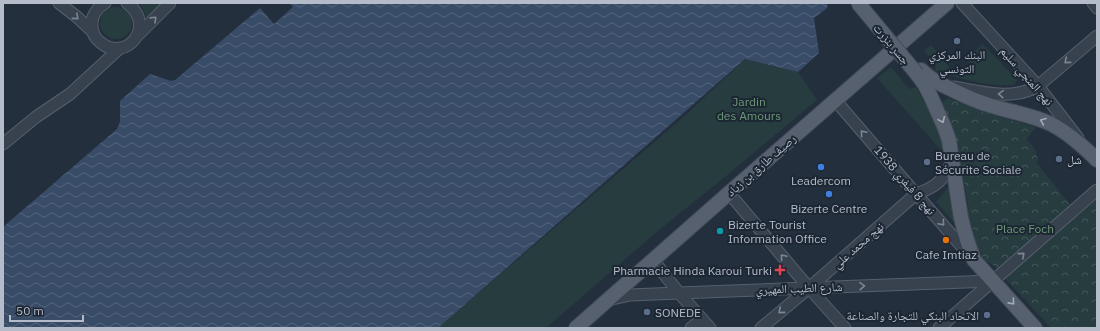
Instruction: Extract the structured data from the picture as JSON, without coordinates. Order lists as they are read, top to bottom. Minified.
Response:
{"streets":{"main road":["جسر بنزرت","نهج المنجي سليم","رصيف طارق بن زياد"],"street":["نهج 8 فيفري 1938","نهج محمد علي","شارع الطيب المهيري"]},"crossings":[["جسر بنزرت","نهج المنجي سليم"],["رصيف طارق بن زياد","نهج 8 فيفري 1938"],["رصيف طارق بن زياد","شارع الطيب المهيري"],["نهج 8 فيفري 1938","نهج محمد علي"],["نهج محمد علي","شارع الطيب المهيري"]],"one_way":["نهج المنجي سليم","شارع الطيب المهيري"],"parks":["Jardin des Amours","Place Foch"],"places":{"other":["البنك المركزي التونسي","شل","Bureau de Sécurite Sociale","Leadercom","Bizerte Centre","Bizerte Tourist Information Office","Cafe Imtiaz","SONEDE","الاتحاد البنكي للتجارة والصناعة"],"health":["Pharmacie Hinda Karoui Turki"]},"scale_bar":"50 m"}
